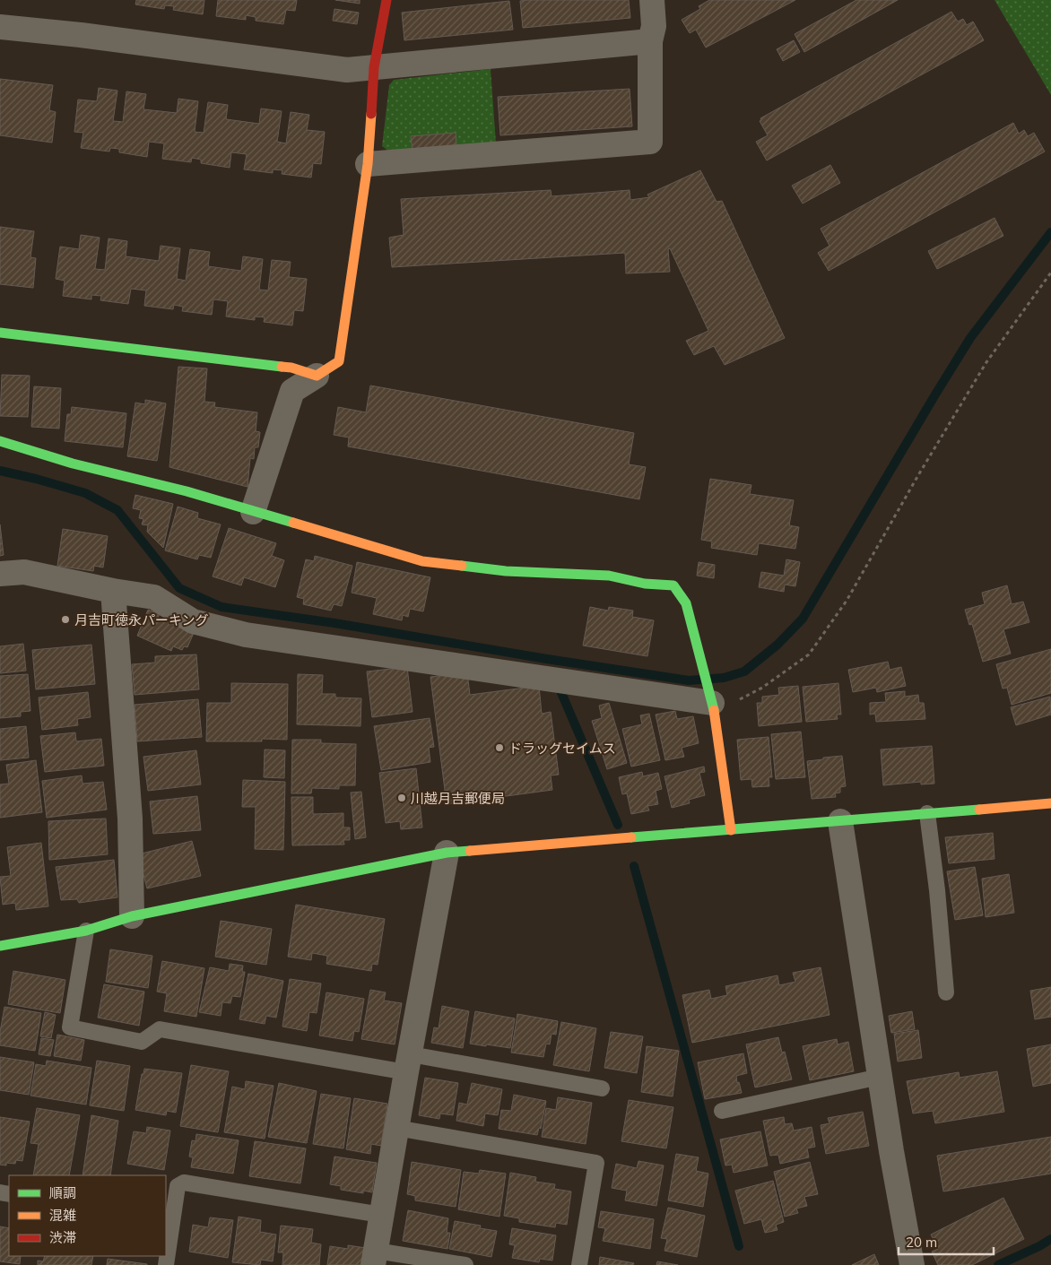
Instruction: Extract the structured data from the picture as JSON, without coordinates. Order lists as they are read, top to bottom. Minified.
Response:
{"places":["月吉町徳永パーキング","ドラッグセイムス","川越月吉郵便局"],"legend":["順調","混雑","渋滞"],"scale_bar":"20 m"}
